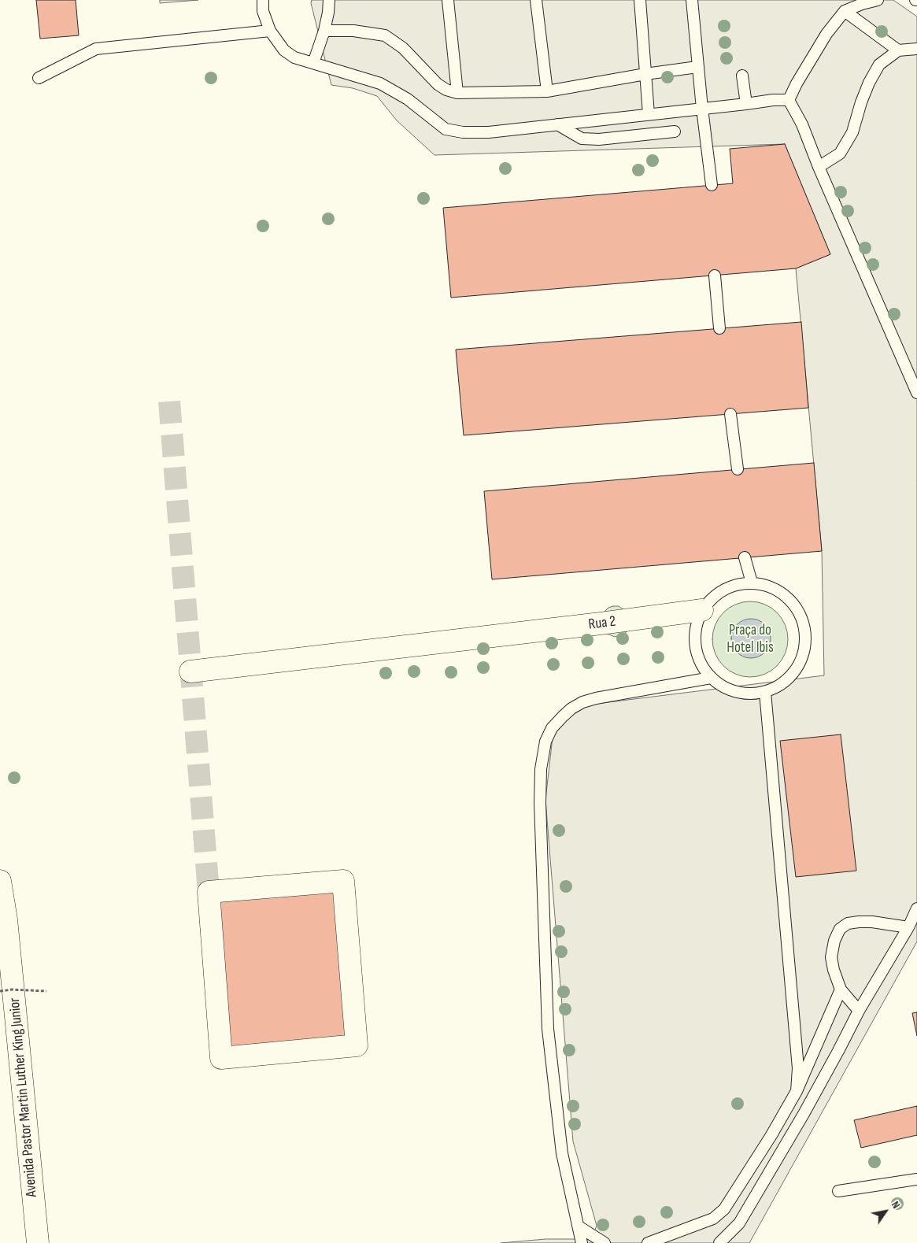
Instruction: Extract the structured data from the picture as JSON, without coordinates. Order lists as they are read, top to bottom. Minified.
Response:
{"streets":{"street":["Rua 2","Avenida Pastor Martin Luther King Junior"]},"parks":["Praça do Hotel Ibis"],"north":"top right"}
